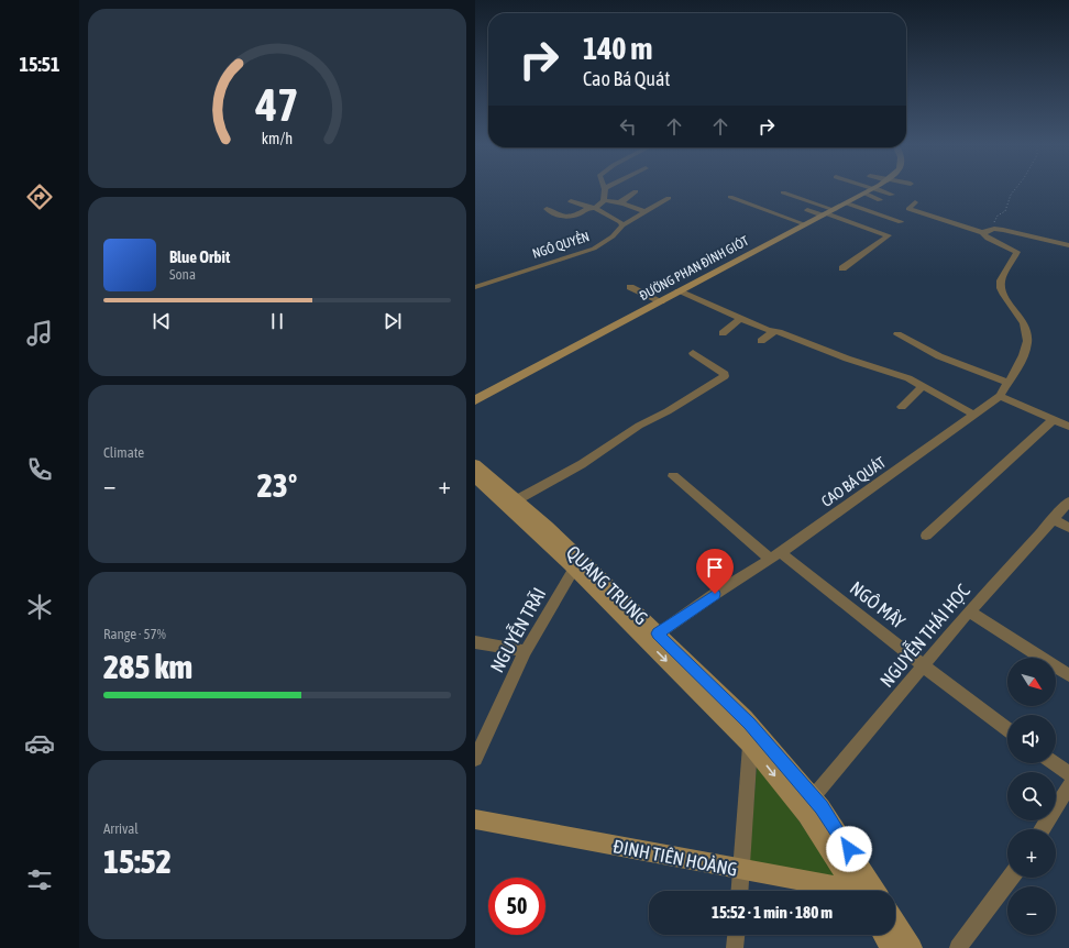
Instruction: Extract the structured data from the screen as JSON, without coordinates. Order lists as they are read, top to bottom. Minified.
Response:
{"streets":{"main road":["ĐƯỜNG PHAN ĐÌNH GIÓT","QUANG TRUNG","ĐINH TIÊN HOÀNG"],"street":["NGÔ QUYỀN","CAO BÁ QUÁT","NGÔ MÂY","NGUYỄN TRÃI","NGUYỄN THÁI HỌC"]},"crossings":[["CAO BÁ QUÁT","QUANG TRUNG"],["CAO BÁ QUÁT","NGÔ MÂY"],["QUANG TRUNG","NGUYỄN TRÃI"],["QUANG TRUNG","NGUYỄN THÁI HỌC"],["NGÔ MÂY","NGUYỄN THÁI HỌC"]],"north":"bottom right","page":{"tabs":"15:51","turn":["140 m","Cao Bá Quát"],"song":["Blue Orbit","Sona"],"tile":["Climate",["Range · 57%","285 km"],["Arrival","15:52"]],"heat":["−","23°","+"],"map_buttons":["+","−"],"limit":"50","trip":"15:52 · 1 min · 180 m","gauge":["47","km/h"]}}
